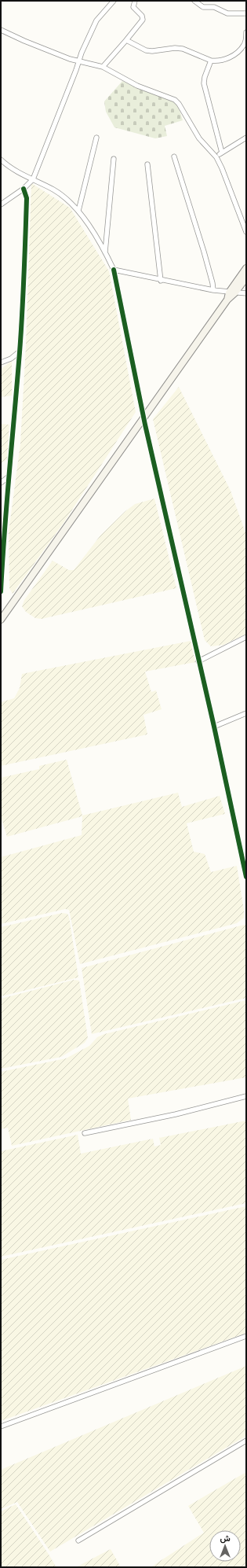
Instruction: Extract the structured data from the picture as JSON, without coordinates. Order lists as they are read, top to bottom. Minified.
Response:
{"north":"top"}
